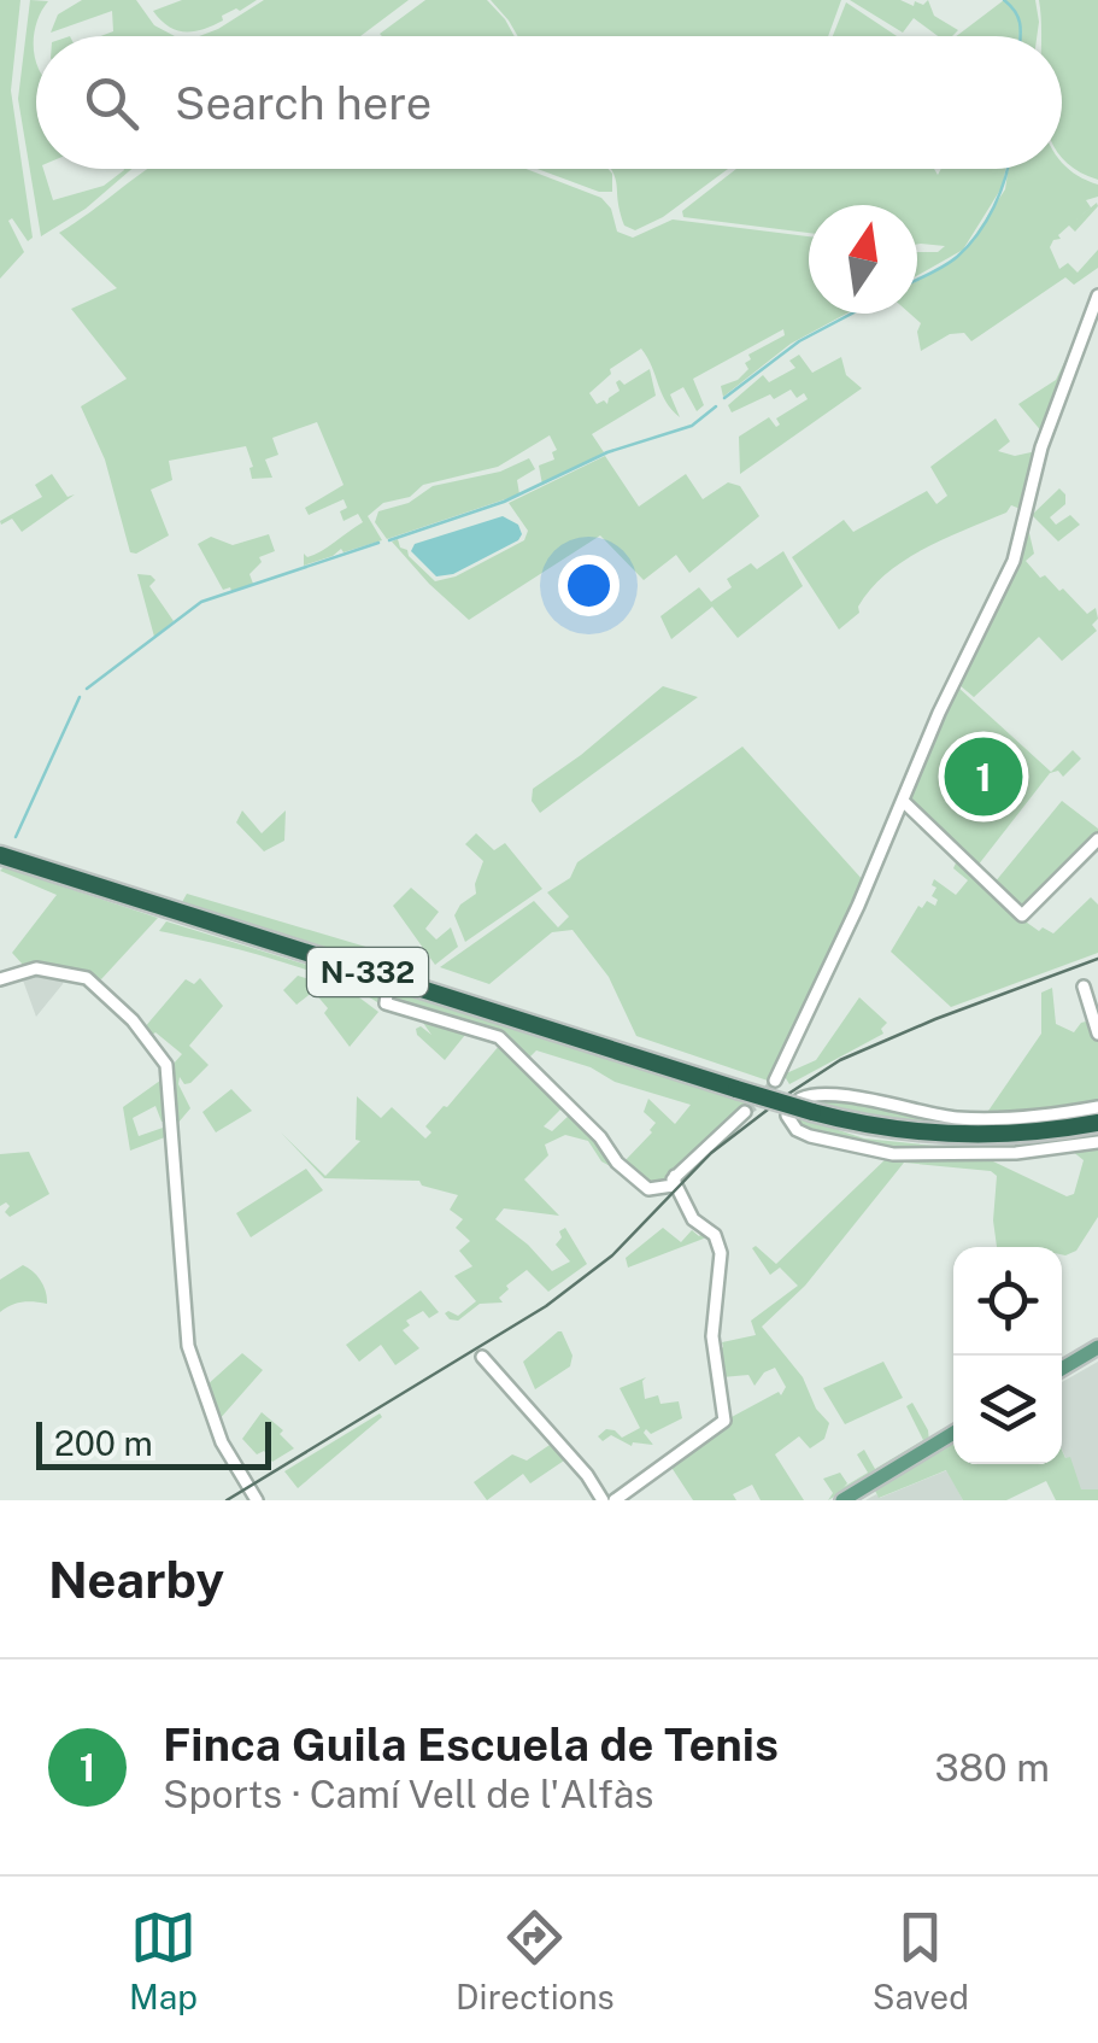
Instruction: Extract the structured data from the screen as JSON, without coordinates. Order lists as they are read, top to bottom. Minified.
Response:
{"streets":{"highway":["N-332"]},"scale_bar":"200 m","north":"top","page":{"search":"Search here","pins":"1","scale":"200 m","heading":"Nearby","list":[{"mark":"1","name":"Finca Guila Escuela de Tenis","note":"Sports · Camí Vell de l'Alfàs","value":"380 m"}],"nav":["Map","Directions","Saved"]}}
